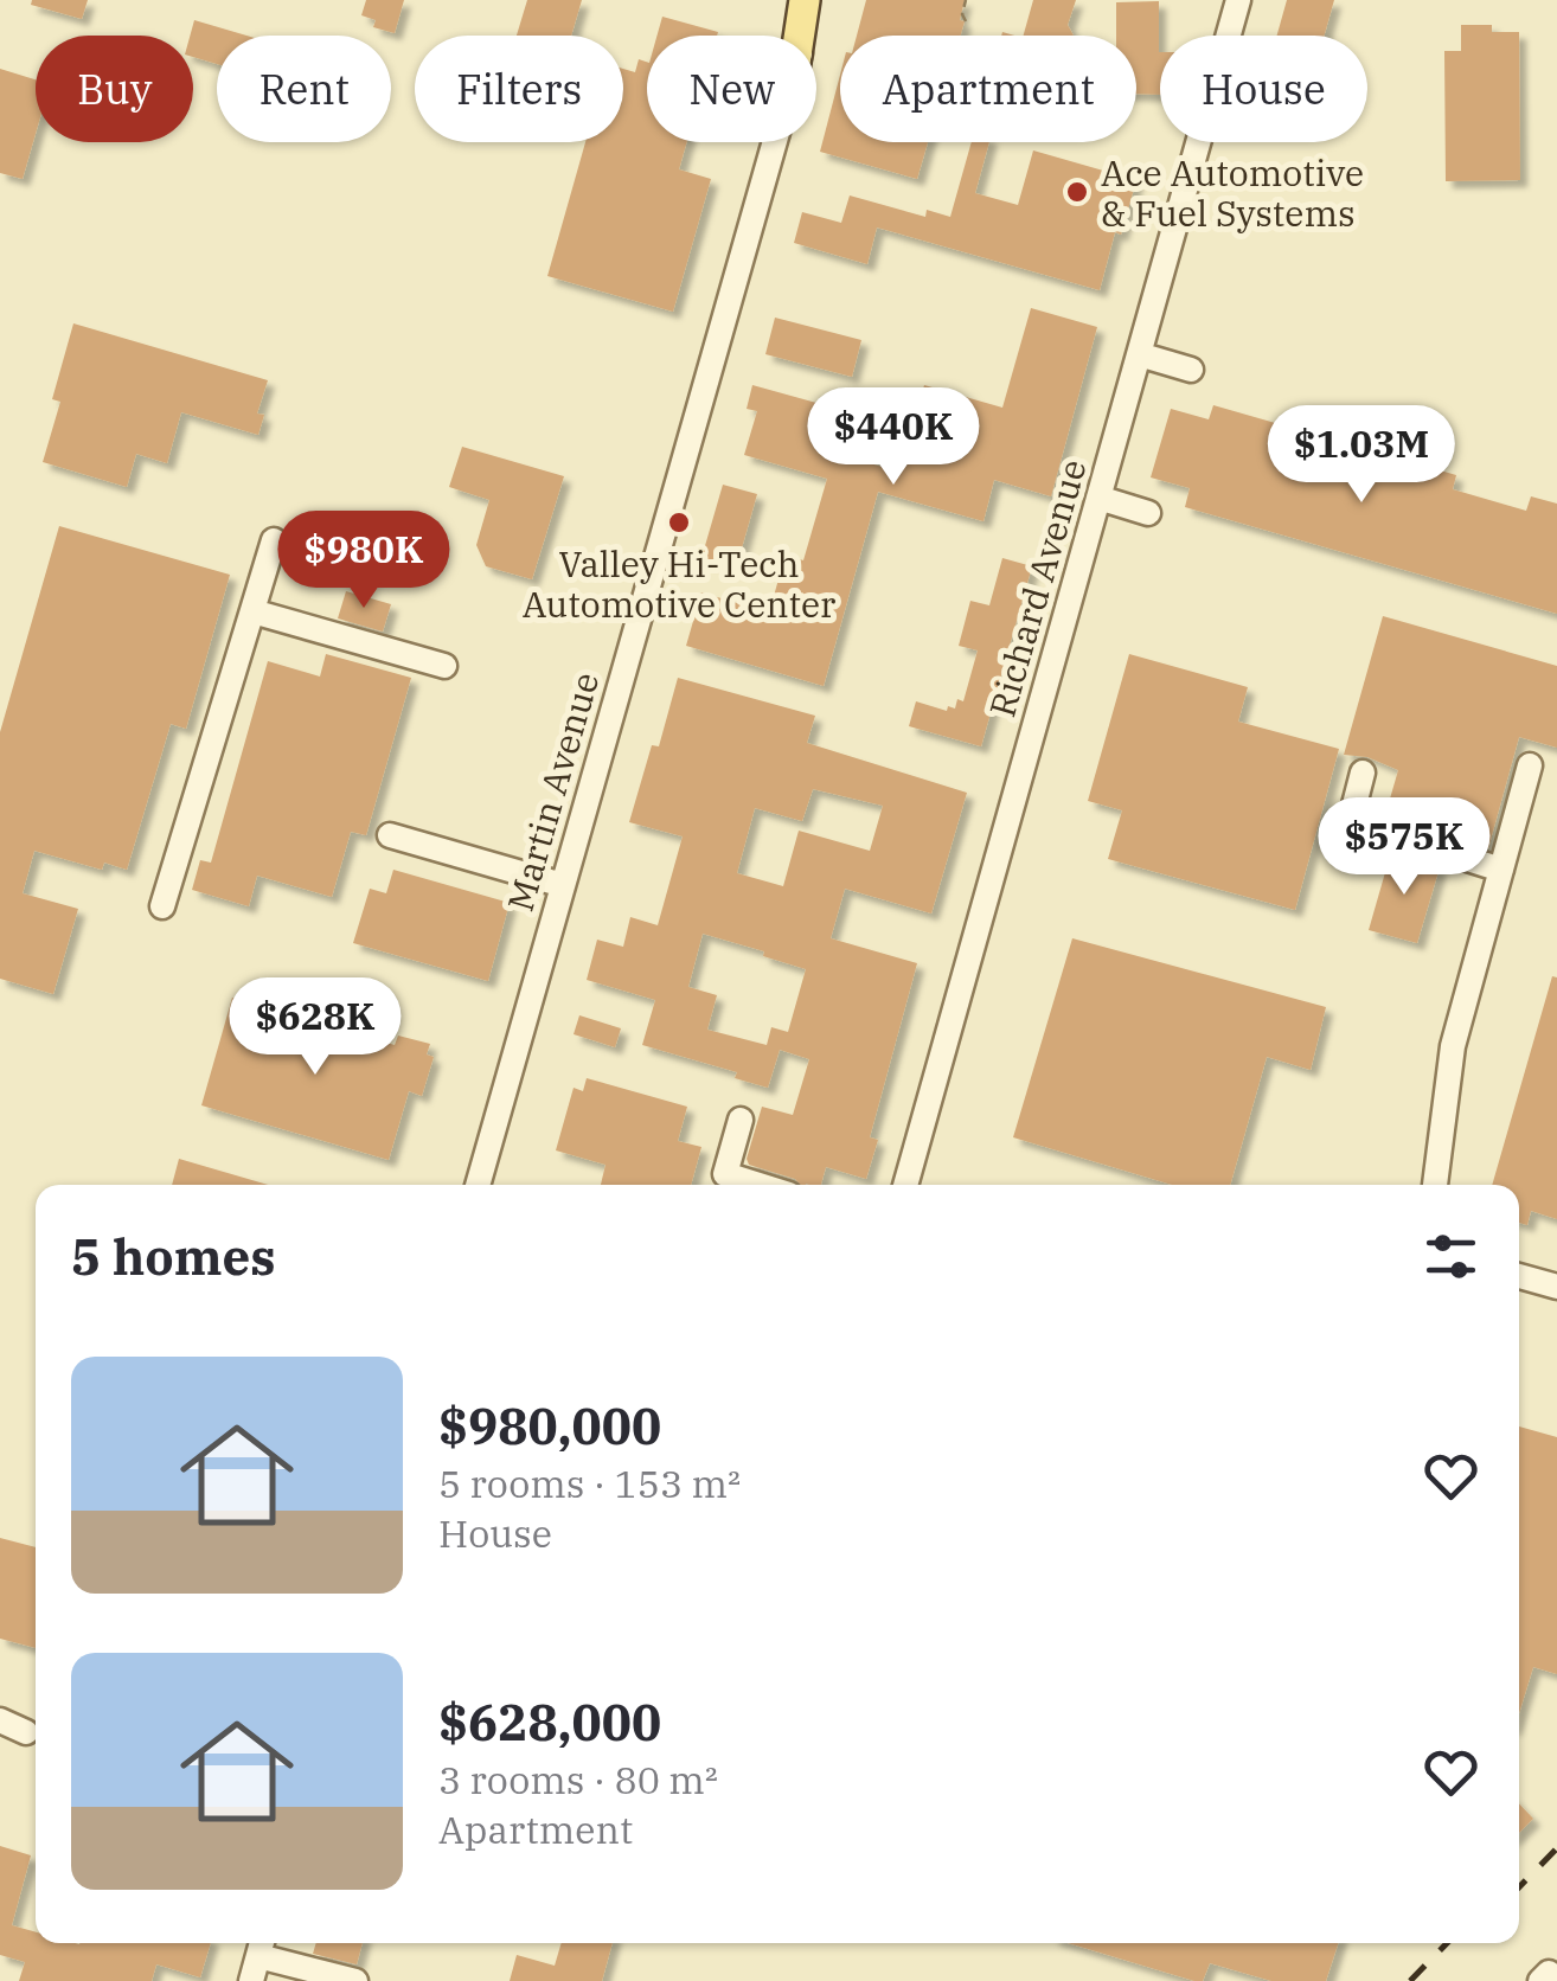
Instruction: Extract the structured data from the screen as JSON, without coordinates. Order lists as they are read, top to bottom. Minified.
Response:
{"streets":{"street":["Richard Avenue","Martin Avenue"]},"places":["Ace Automotive & Fuel Systems","Valley Hi-Tech Automotive Center"],"page":{"chip":["Buy","Rent","Filters","New","Apartment","House"],"price":["$440K","$1.03M","$980K","$575K","$628K"],"heading":"5 homes","list":[{"name":"$980,000","note":"5 rooms · 153 m² · House"},{"name":"$628,000","note":"3 rooms · 80 m² · Apartment"}]}}
